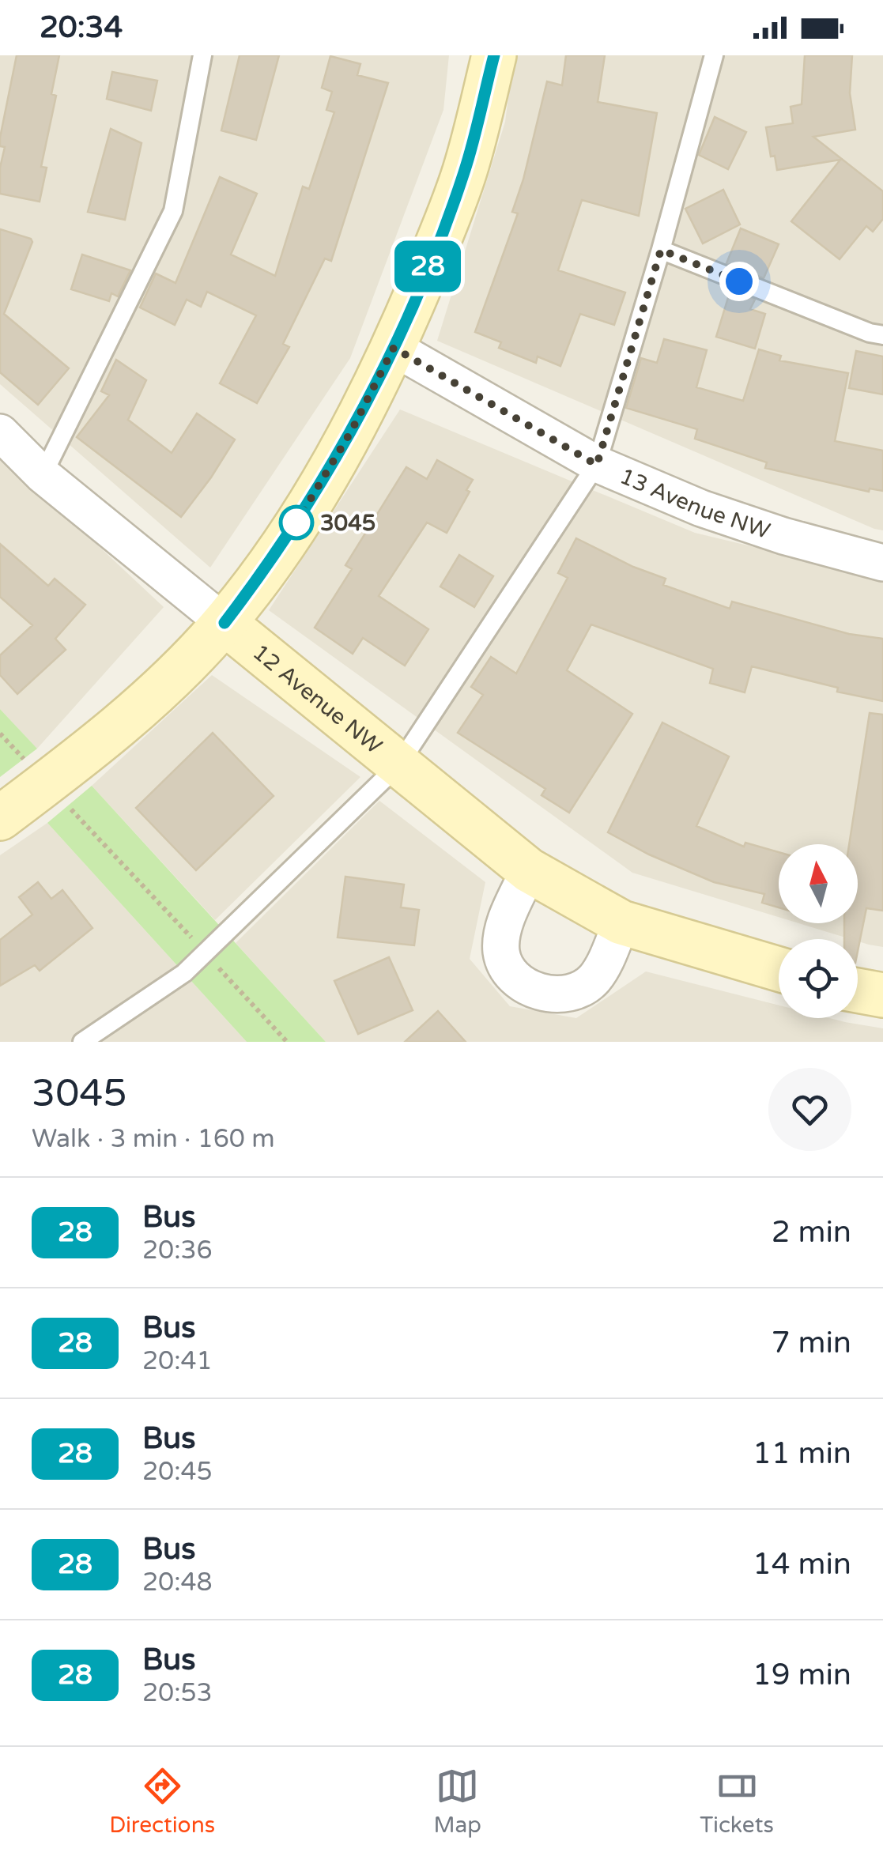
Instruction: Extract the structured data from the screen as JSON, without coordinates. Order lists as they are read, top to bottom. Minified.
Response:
{"streets":{"street":["13 Avenue NW","12 Avenue NW"]},"places":["3045"],"lines":["bus line 28"],"north":"top","page":{"status":"20:34","on_map":"28","heading":["3045","Walk · 3 min · 160 m"],"list":[{"mark":"28","name":"Bus","note":"20:36","value":"2 min"},{"mark":"28","name":"Bus","note":"20:41","value":"7 min"},{"mark":"28","name":"Bus","note":"20:45","value":"11 min"},{"mark":"28","name":"Bus","note":"20:48","value":"14 min"},{"mark":"28","name":"Bus","note":"20:53","value":"19 min"}],"tabs":["Directions","Map","Tickets"]}}
